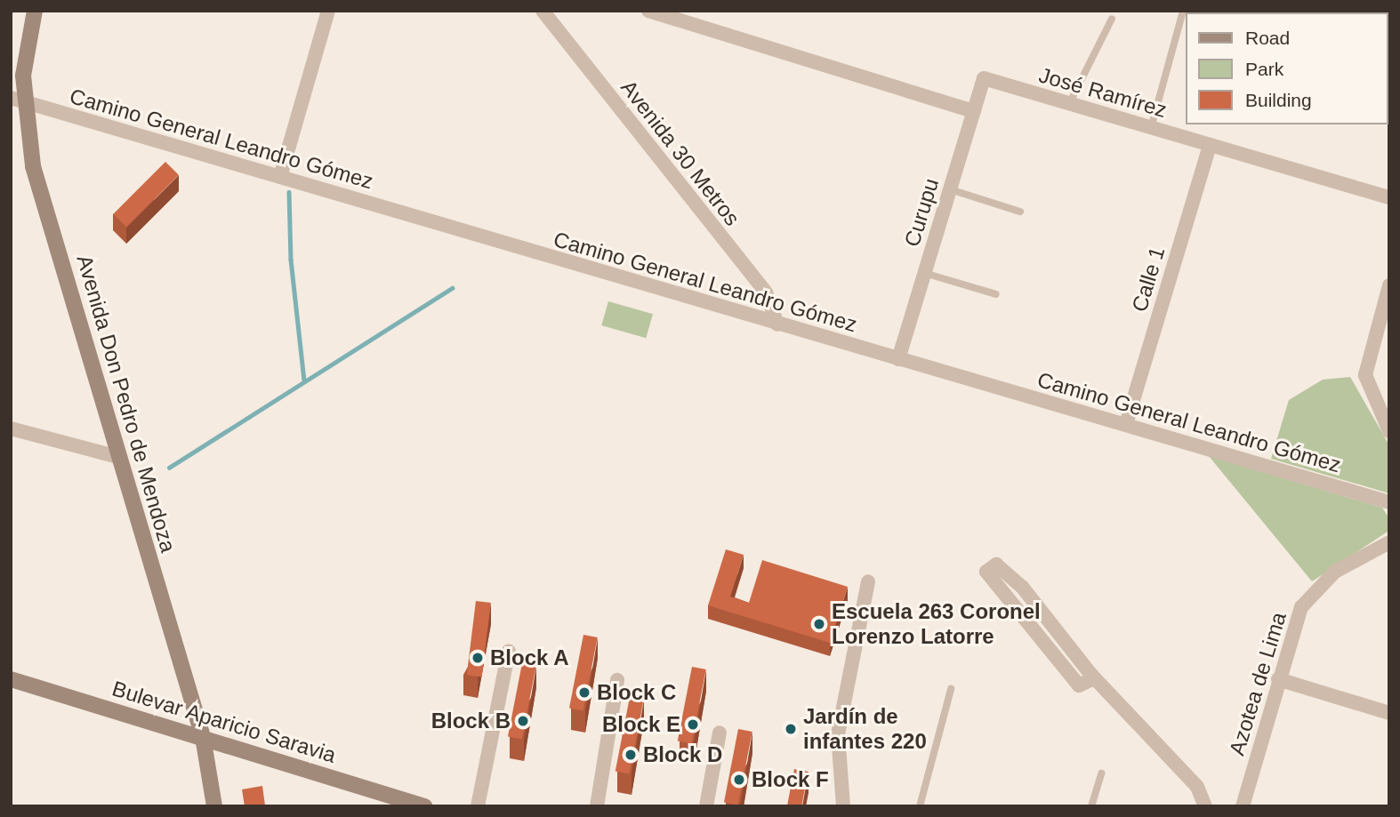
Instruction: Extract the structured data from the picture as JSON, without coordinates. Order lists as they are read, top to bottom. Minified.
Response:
{"streets":{"main road":["Avenida Don Pedro de Mendoza","Bulevar Aparicio Saravia"],"street":["José Ramírez","Camino General Leandro Gómez","Avenida 30 Metros","Curupu","Calle 1","Azotea de Lima"]},"crossings":[["José Ramírez","Curupu"],["José Ramírez","Calle 1"],["Camino General Leandro Gómez","Avenida 30 Metros"],["Camino General Leandro Gómez","Curupu"],["Camino General Leandro Gómez","Calle 1"],["Camino General Leandro Gómez","Avenida Don Pedro de Mendoza"],["Avenida Don Pedro de Mendoza","Bulevar Aparicio Saravia"]],"places":["Escuela 263 Coronel Lorenzo Latorre","Block A","Block C","Block B","Block E","Jardín de infantes 220","Block D","Block F"],"legend":["Road","Park","Building"]}
